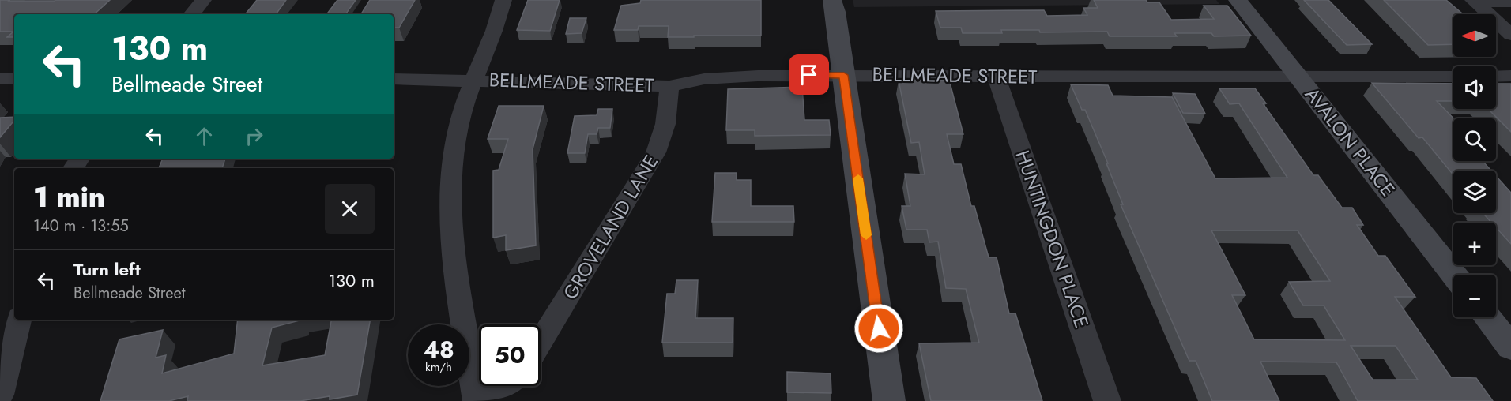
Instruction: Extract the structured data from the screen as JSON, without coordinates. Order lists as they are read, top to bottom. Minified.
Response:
{"streets":{"main road":["AVALON PLACE"],"street":["BELLMEADE STREET","GROVELAND LANE","HUNTINGDON PLACE"]},"crossings":[["BELLMEADE STREET","AVALON PLACE"],["BELLMEADE STREET","GROVELAND LANE"],["BELLMEADE STREET","HUNTINGDON PLACE"]],"north":"left","page":{"map_buttons":["+","−"],"turn":["130 m","Bellmeade Street"],"heading":["1 min","140 m · 13:55"],"list":[{"name":"Turn left","note":"Bellmeade Street","value":"130 m"}],"speed":"48 km/h","limit":"50"}}
